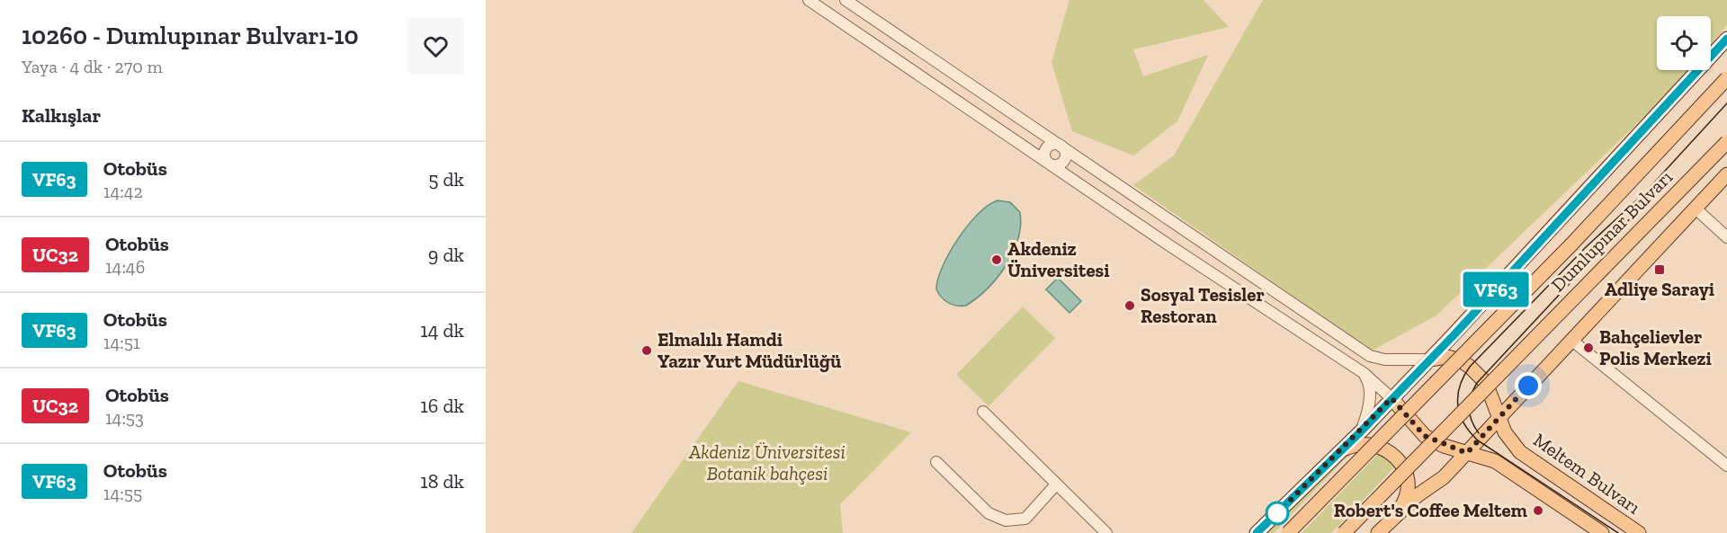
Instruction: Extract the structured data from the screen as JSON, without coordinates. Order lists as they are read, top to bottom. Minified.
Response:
{"streets":{"main road":["Dumlupınar Bulvarı","Meltem Bulvarı"]},"parks":["Akdeniz Üniversitesi Botanik bahçesi"],"places":{"other":["Akdeniz Üniversitesi","Sosyal Tesisler Restoran","Bahçelievler Polis Merkezi","Elmalılı Hamdi Yazır Yurt Müdürlüğü","Robert's Coffee Meltem"],"transit":["Adliye Sarayi"]},"lines":["bus line VF63"],"page":{"heading":[["10260 - Dumlupınar Bulvarı-10","Yaya · 4 dk · 270 m"],"Kalkışlar"],"on_map":"VF63","list":[{"mark":"VF63","name":"Otobüs","note":"14:42","value":"5 dk"},{"mark":"UC32","name":"Otobüs","note":"14:46","value":"9 dk"},{"mark":"VF63","name":"Otobüs","note":"14:51","value":"14 dk"},{"mark":"UC32","name":"Otobüs","note":"14:53","value":"16 dk"},{"mark":"VF63","name":"Otobüs","note":"14:55","value":"18 dk"}]}}
